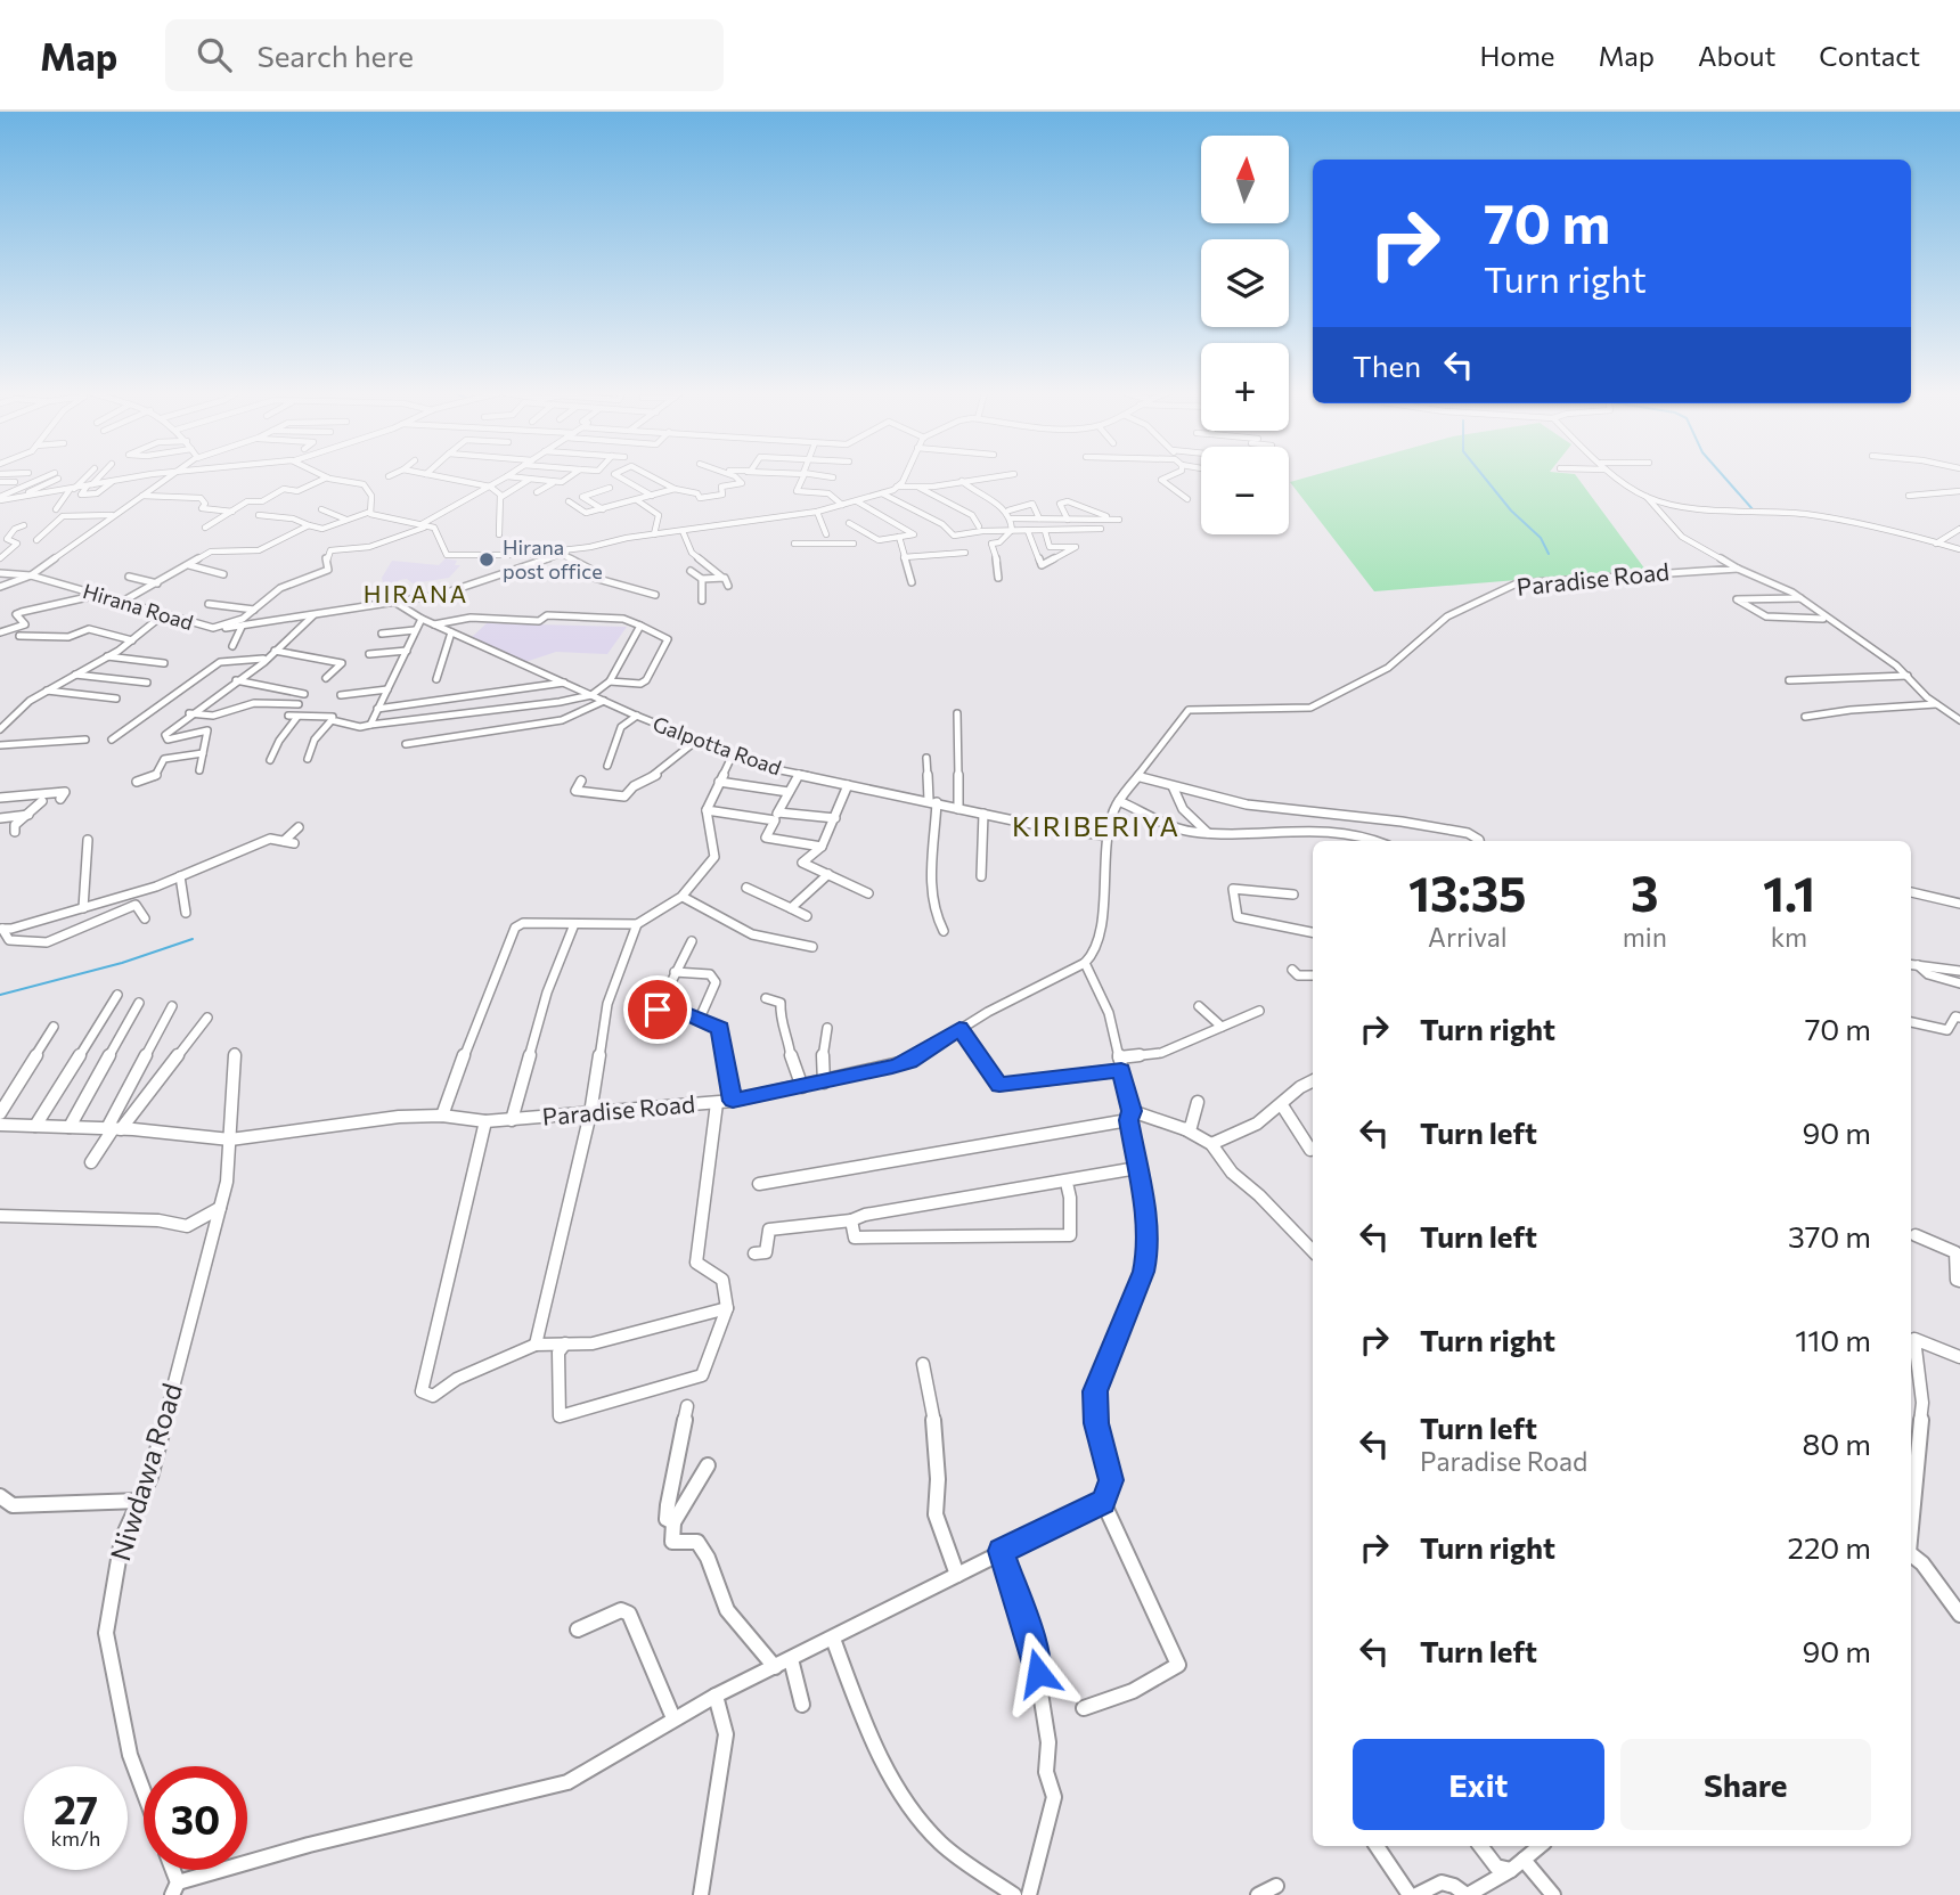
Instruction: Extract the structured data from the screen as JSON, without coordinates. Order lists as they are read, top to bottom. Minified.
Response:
{"streets":{"street":["Paradise Road","Hirana Road","Galpotta Road","Niwdawa Road"]},"crossings":[["Paradise Road","Galpotta Road"],["Paradise Road","Niwdawa Road"]],"districts":["HIRANA","KIRIBERIYA"],"places":["Hirana post office"],"north":"top","page":{"header":"Map","search":"Search here","nav":["Home","Map","About","Contact"],"map_buttons":["+","−"],"turn":["70 m","Turn right"],"then":"Then","eta":["13:35","Arrival","3","min","1.1","km"],"list":[{"name":"Turn right","value":"70 m"},{"name":"Turn left","value":"90 m"},{"name":"Turn left","value":"370 m"},{"name":"Turn right","value":"110 m"},{"name":"Turn left","note":"Paradise Road","value":"80 m"},{"name":"Turn right","value":"220 m"},{"name":"Turn left","value":"90 m"}],"buttons":["Exit","Share"],"speed":"27 km/h","limit":"30"}}
